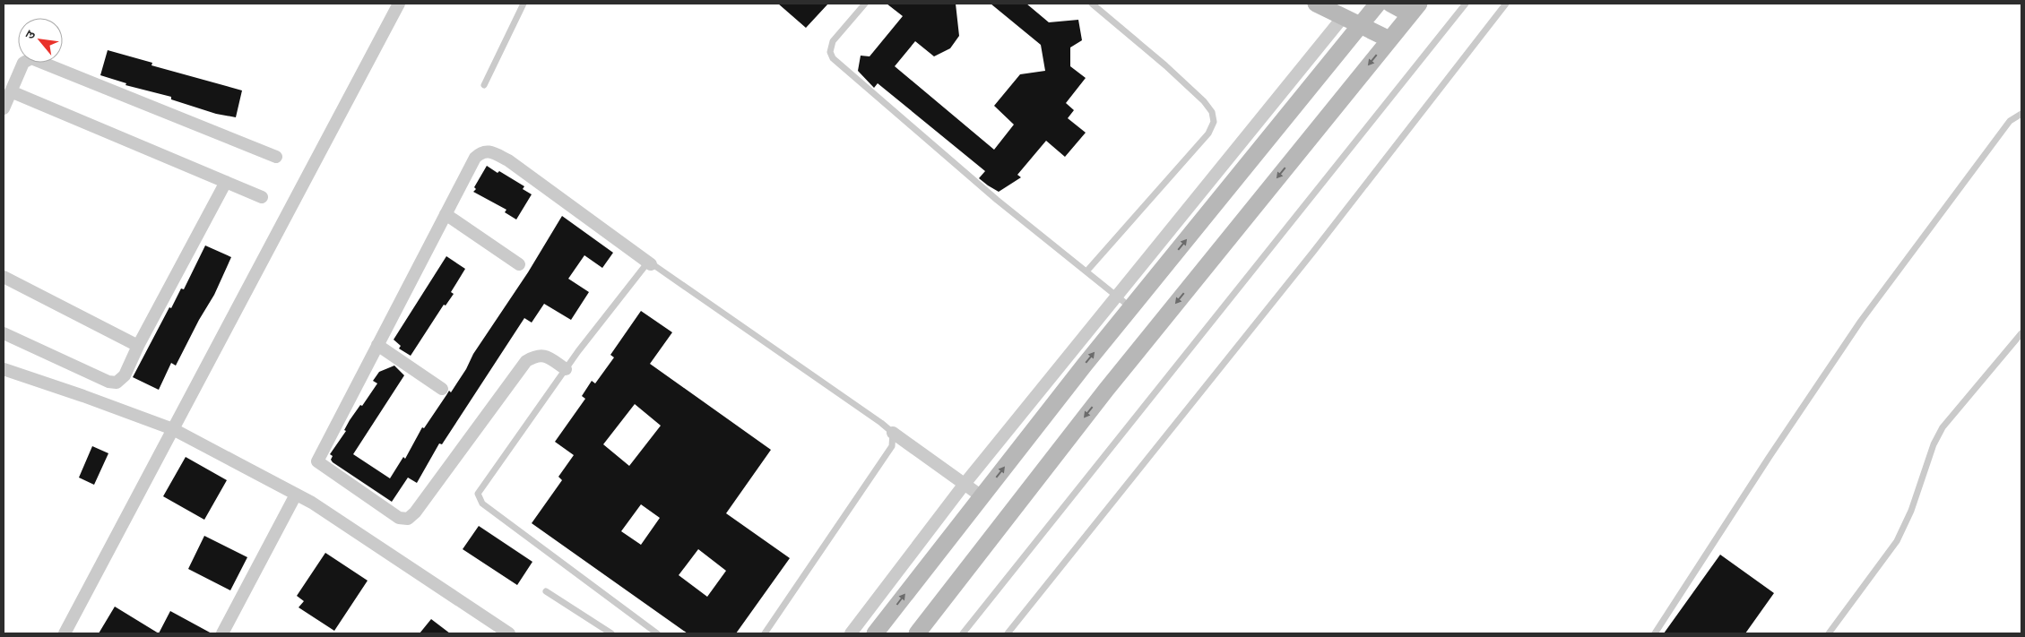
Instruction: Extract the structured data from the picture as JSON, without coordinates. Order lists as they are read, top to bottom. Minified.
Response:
{"north":"top left"}
